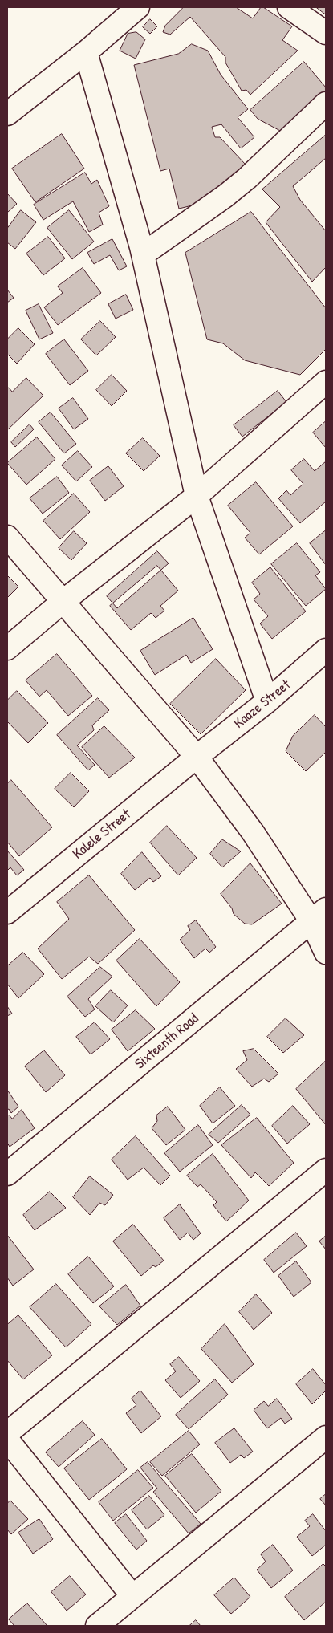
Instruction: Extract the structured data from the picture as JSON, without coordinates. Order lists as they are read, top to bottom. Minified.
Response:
{"streets":{"street":["Kaaze Street","Kalele Street","Sixteenth Road"]},"crossings":[["Kaaze Street","Kalele Street"]]}
